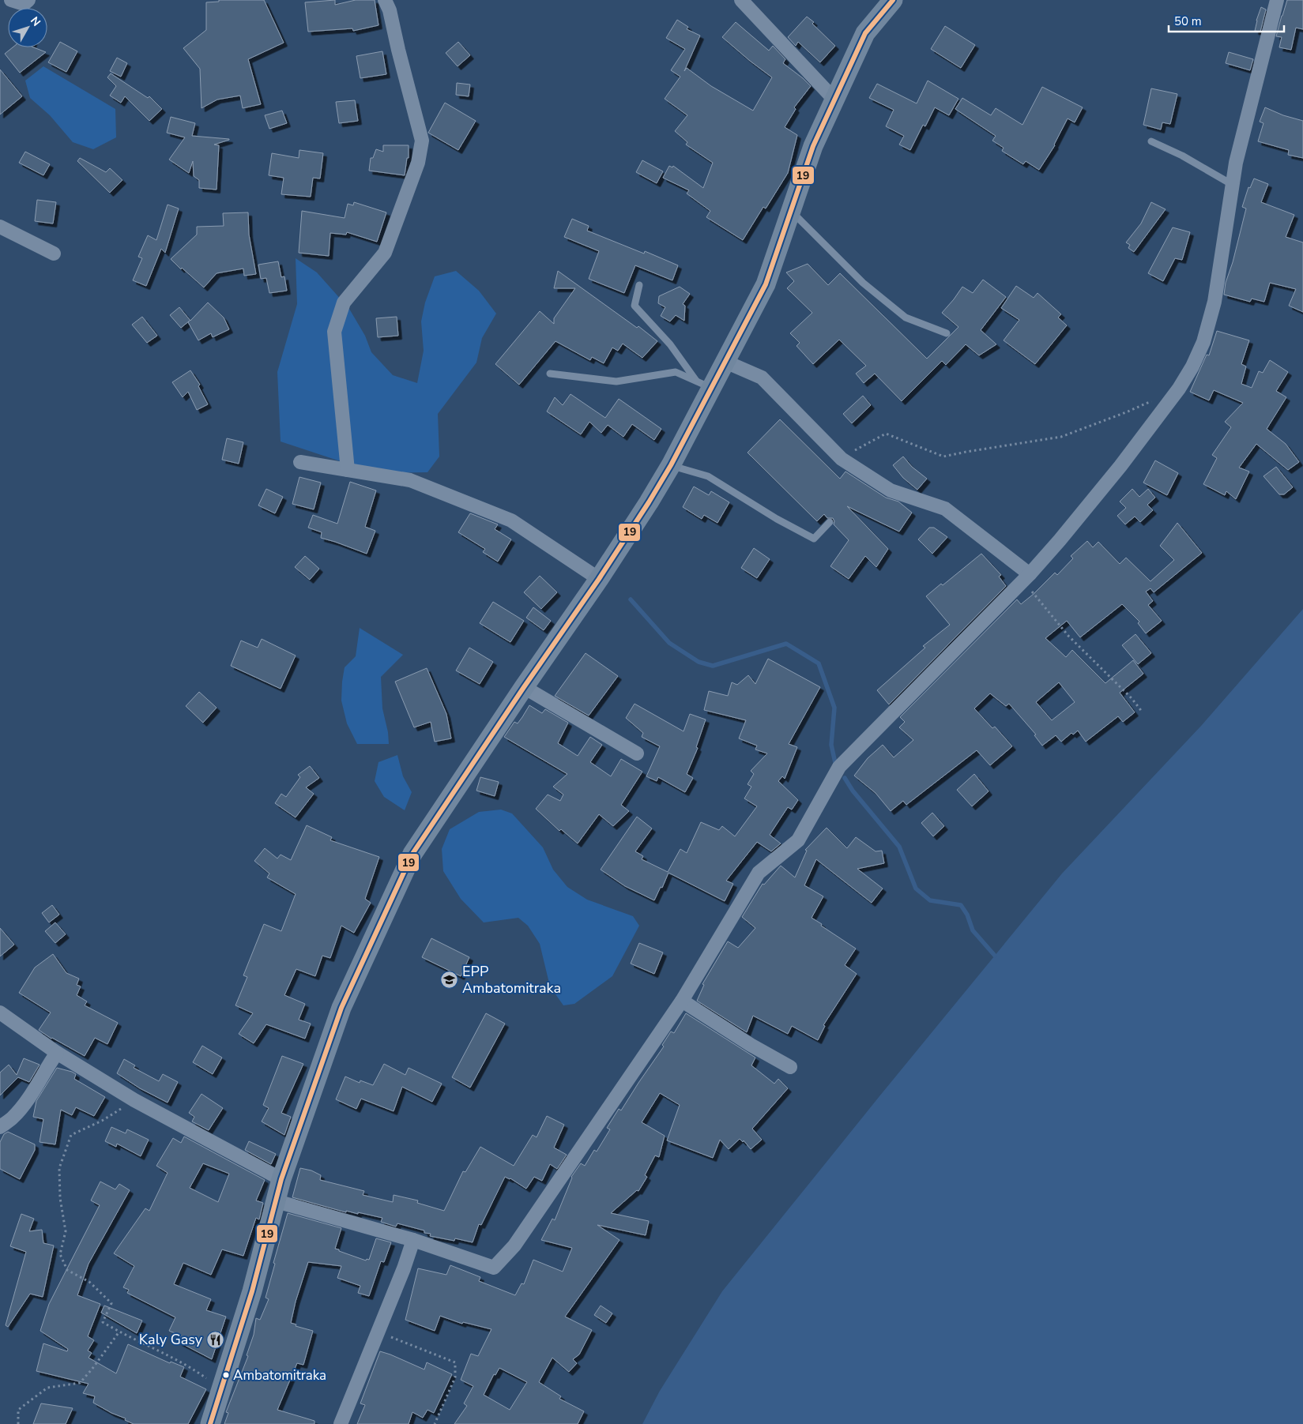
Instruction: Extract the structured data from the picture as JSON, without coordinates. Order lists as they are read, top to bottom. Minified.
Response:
{"places":{"school or university":["EPP Ambatomitraka"],"restaurant":["Kaly Gasy"],"other":["Ambatomitraka"]},"lines":["transit line 19"],"scale_bar":"50 m","north":"top right"}
